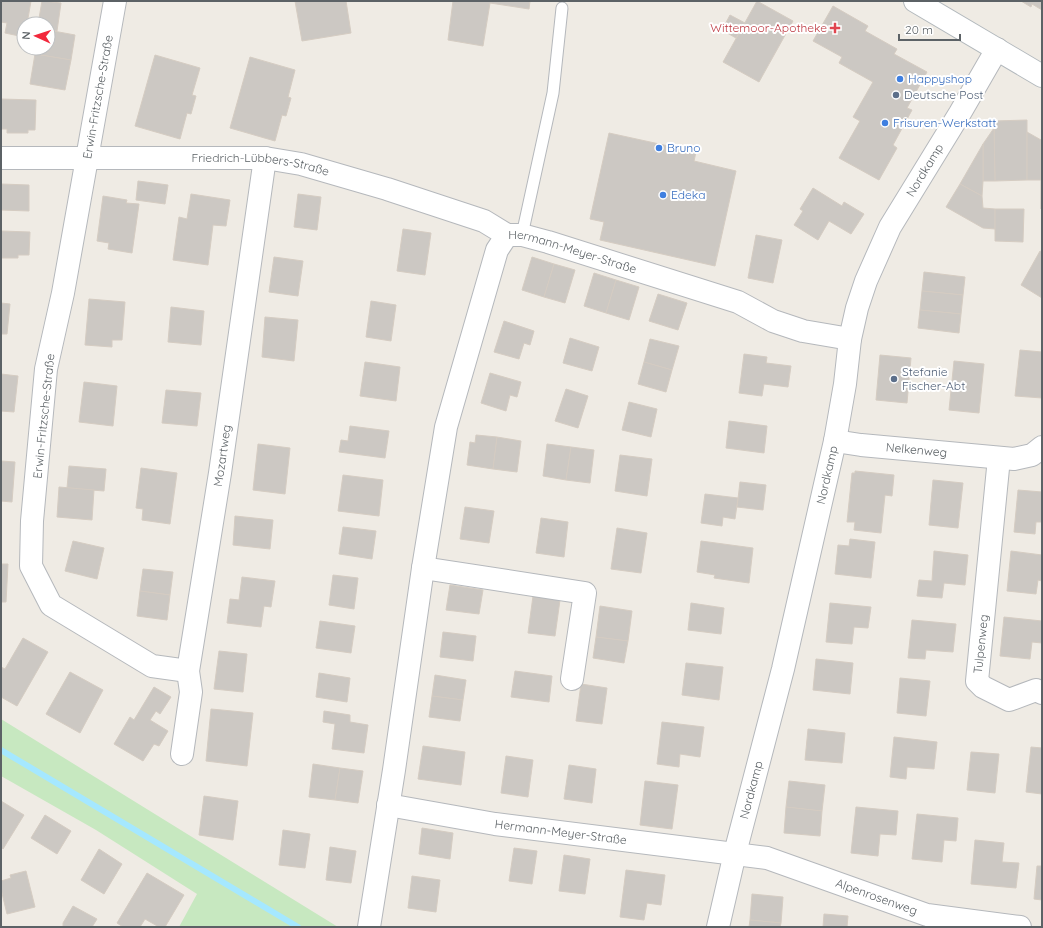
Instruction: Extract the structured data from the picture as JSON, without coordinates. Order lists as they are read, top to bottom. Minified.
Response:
{"streets":{"street":["Erwin-Fritzsche-Straße","Friedrich-Lübbers-Straße","Nordkamp","Hermann-Meyer-Straße","Nelkenweg","Mozartweg","Tulpenweg","Alpenrosenweg"]},"crossings":[["Erwin-Fritzsche-Straße","Friedrich-Lübbers-Straße"],["Erwin-Fritzsche-Straße","Mozartweg"],["Friedrich-Lübbers-Straße","Hermann-Meyer-Straße"],["Friedrich-Lübbers-Straße","Mozartweg"],["Nordkamp","Hermann-Meyer-Straße"],["Nordkamp","Nelkenweg"],["Nordkamp","Alpenrosenweg"],["Hermann-Meyer-Straße","Alpenrosenweg"],["Nelkenweg","Tulpenweg"]],"places":{"health":["Wittemoor-Apotheke"],"other":["Happyshop","Deutsche Post","Frisuren-Werkstatt","Bruno","Edeka","Stefanie Fischer-Abt"]},"scale_bar":"20 m","north":"left"}
